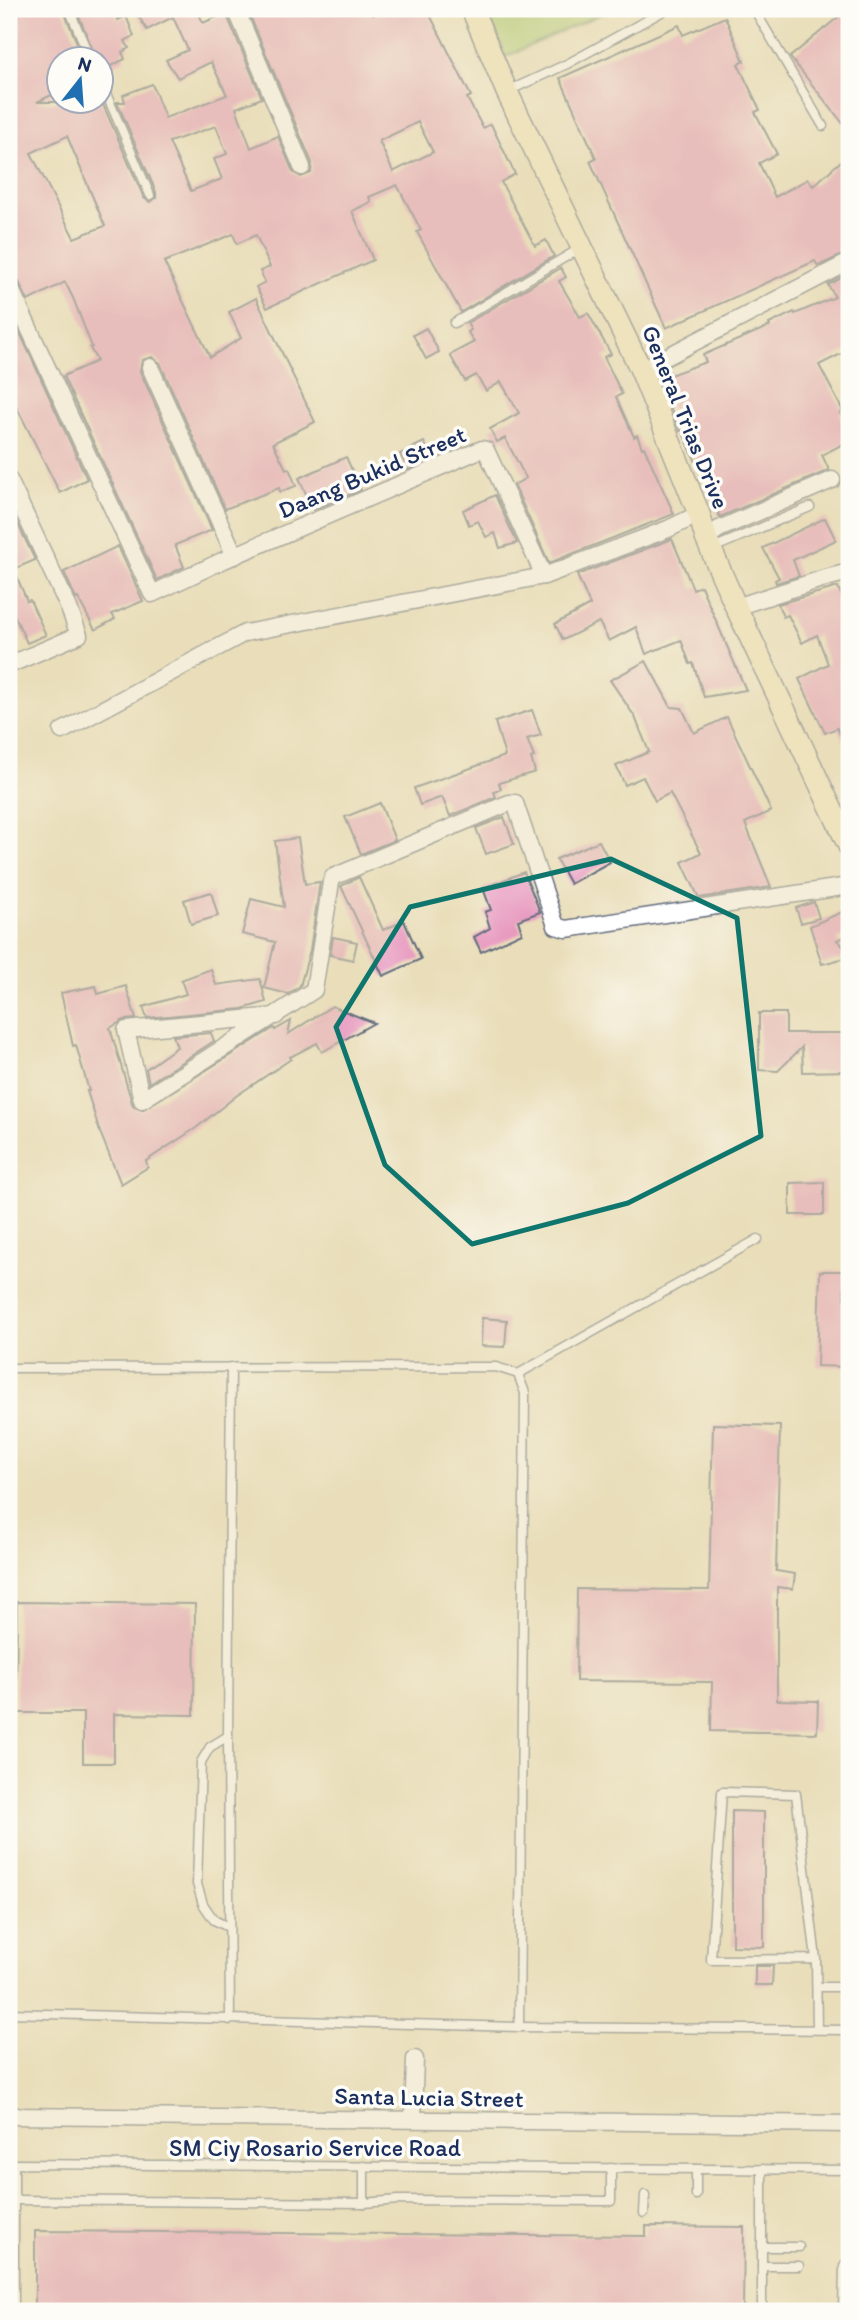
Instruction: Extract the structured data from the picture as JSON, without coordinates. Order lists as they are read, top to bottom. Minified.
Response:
{"streets":{"main road":["General Trias Drive"],"street":["Daang Bukid Street","Santa Lucia Street"],"lane":["SM Ciy Rosario Service Road"]},"north":"top"}
